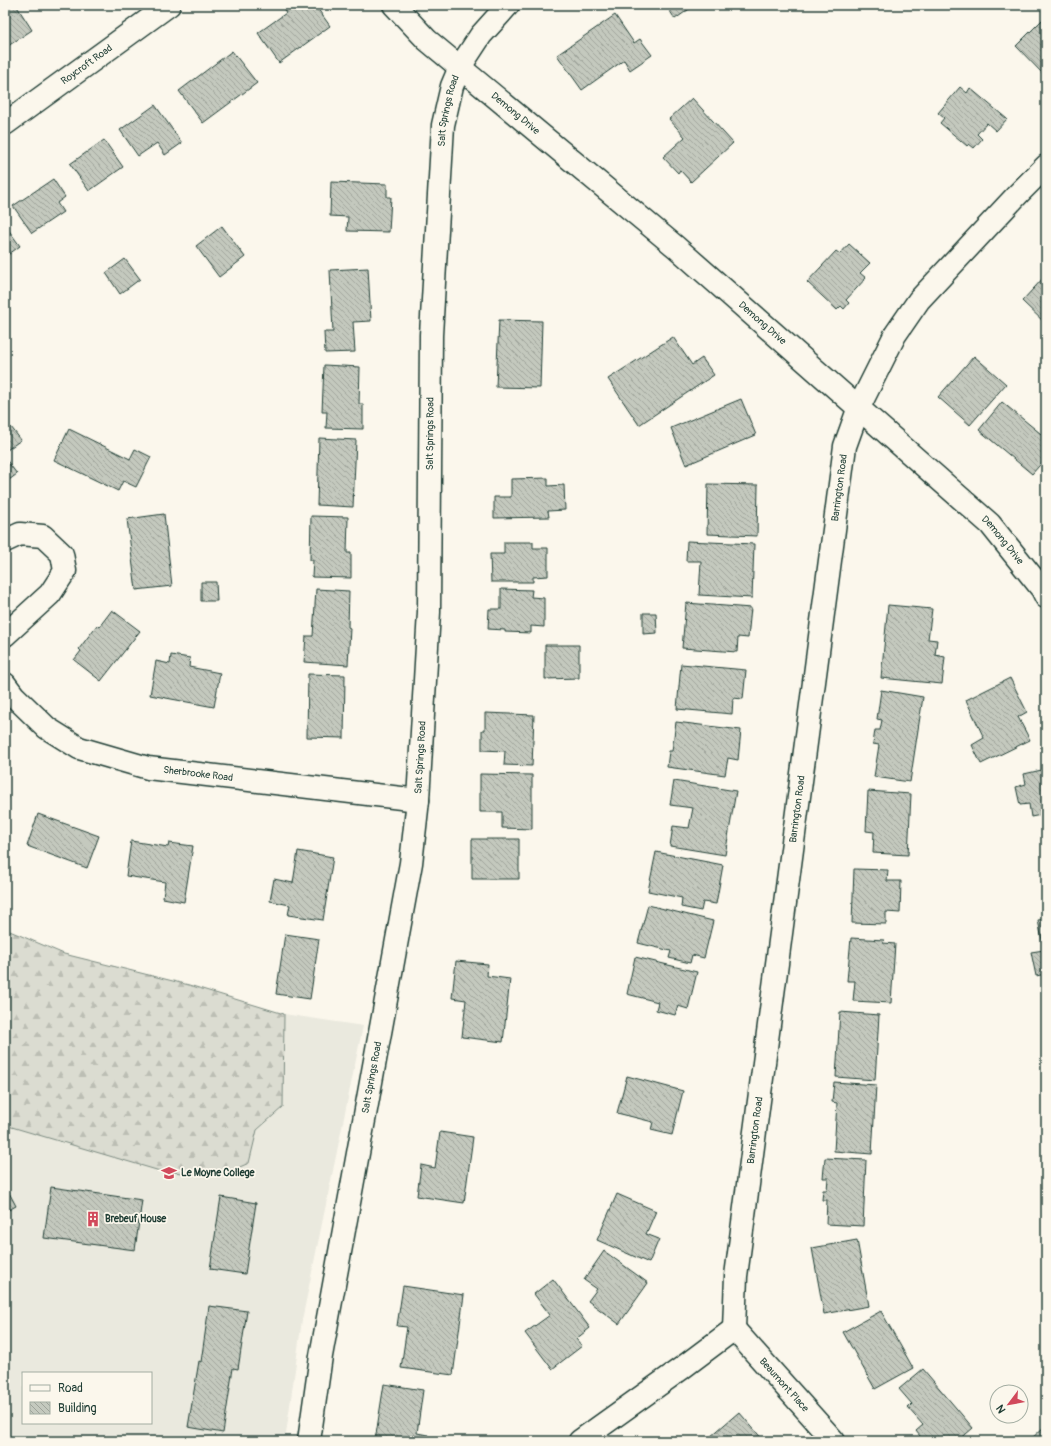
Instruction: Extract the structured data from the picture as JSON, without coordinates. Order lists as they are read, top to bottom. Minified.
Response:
{"streets":{"street":["Roycroft Road","Salt Springs Road","Demong Drive","Barrington Road","Sherbrooke Road","Beaumont Place"]},"crossings":[["Salt Springs Road","Demong Drive"],["Salt Springs Road","Sherbrooke Road"],["Demong Drive","Barrington Road"],["Barrington Road","Beaumont Place"]],"places":{"school or university":["Le Moyne College"],"building":["Brebeuf House"]},"legend":["Road","Building"],"north":"bottom left"}
